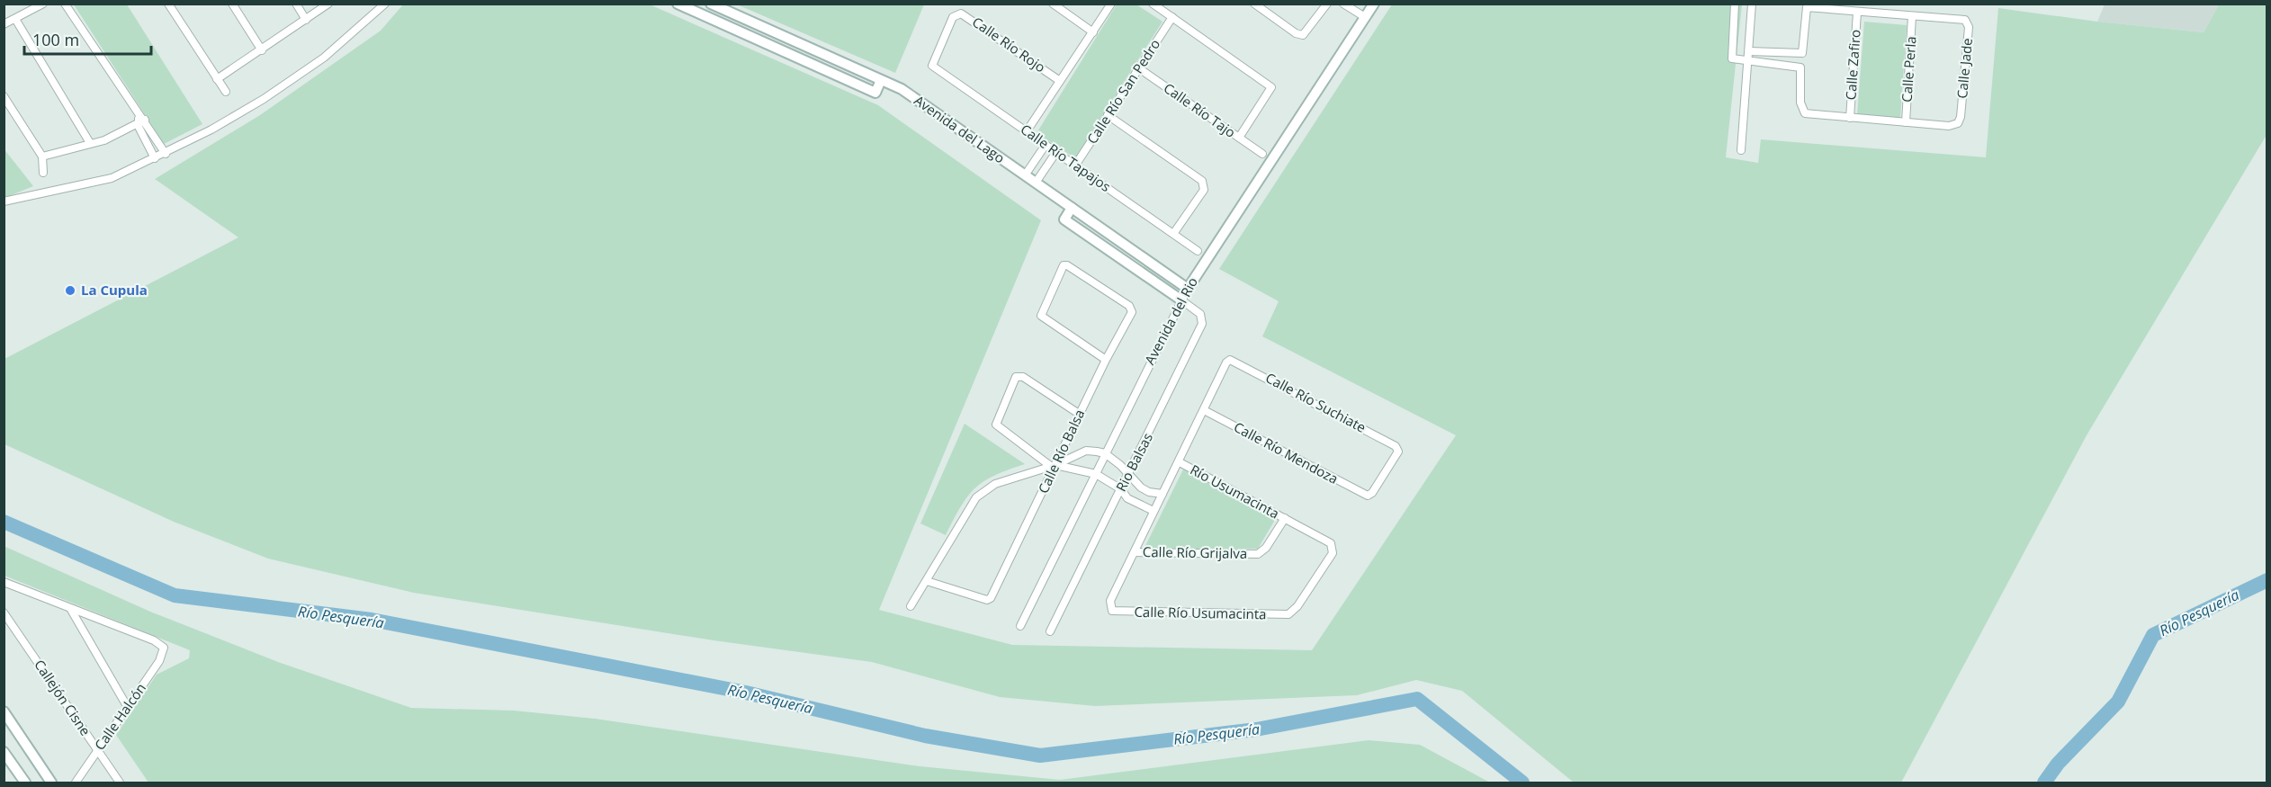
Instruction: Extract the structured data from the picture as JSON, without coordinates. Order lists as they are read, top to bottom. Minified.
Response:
{"streets":{"street":["Calle Río Rojo","Calle Zafiro","Calle Jade","Calle Perla","Calle Río San Pedro","Calle Río Tajo","Avenida del Lago","Calle Río Tapajos","Avenida del Rio","Calle Río Suchiate","Calle Río Balsa","Calle Río Mendoza","Rio Balsas","Río Usumacinta","Calle Río Grijalva","Calle Río Usumacinta","Callejón Cisne","Calle Halcón"]},"crossings":[["Calle Río Rojo","Calle Río Tapajos"],["Calle Zafiro","Calle Jade"],["Calle Jade","Calle Perla"],["Calle Río San Pedro","Calle Río Tajo"],["Calle Río San Pedro","Calle Río Tapajos"],["Avenida del Lago","Avenida del Rio"],["Avenida del Rio","Rio Balsas"],["Calle Río Suchiate","Calle Río Mendoza"],["Río Usumacinta","Calle Río Grijalva"],["Río Usumacinta","Calle Río Usumacinta"],["Callejón Cisne","Calle Halcón"]],"water":["Río Pesquería"],"places":["La Cupula"],"scale_bar":"100 m"}
